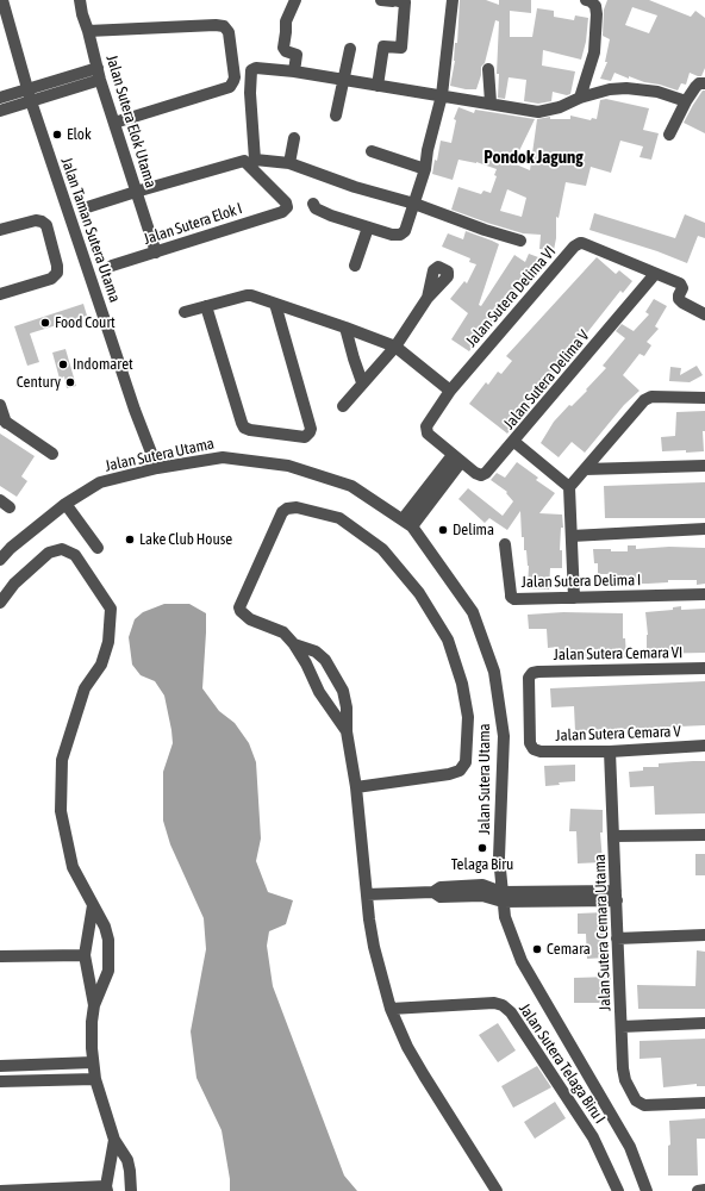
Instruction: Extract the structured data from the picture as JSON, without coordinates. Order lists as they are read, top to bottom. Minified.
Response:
{"streets":{"street":["Jalan Sutera Elok Utama","Jalan Sutera Elok I","Jalan Taman Sutera Utama","Jalan Sutera Delima VI","Jalan Sutera Delima V","Jalan Sutera Utama","Jalan Sutera Delima I","Jalan Sutera Cemara VI","Jalan Sutera Cemara V","Jalan Sutera Cemara Utama","Jalan Sutera Telaga Biru I"]},"crossings":[["Jalan Sutera Elok Utama","Jalan Sutera Elok I"],["Jalan Taman Sutera Utama","Jalan Sutera Utama"],["Jalan Sutera Delima VI","Jalan Sutera Delima V"],["Jalan Sutera Cemara VI","Jalan Sutera Cemara V"],["Jalan Sutera Cemara V","Jalan Sutera Cemara Utama"]],"districts":["Pondok Jagung"],"places":["Elok","Food Court","Indomaret","Century","Delima","Lake Club House","Telaga Biru","Cemara"]}
